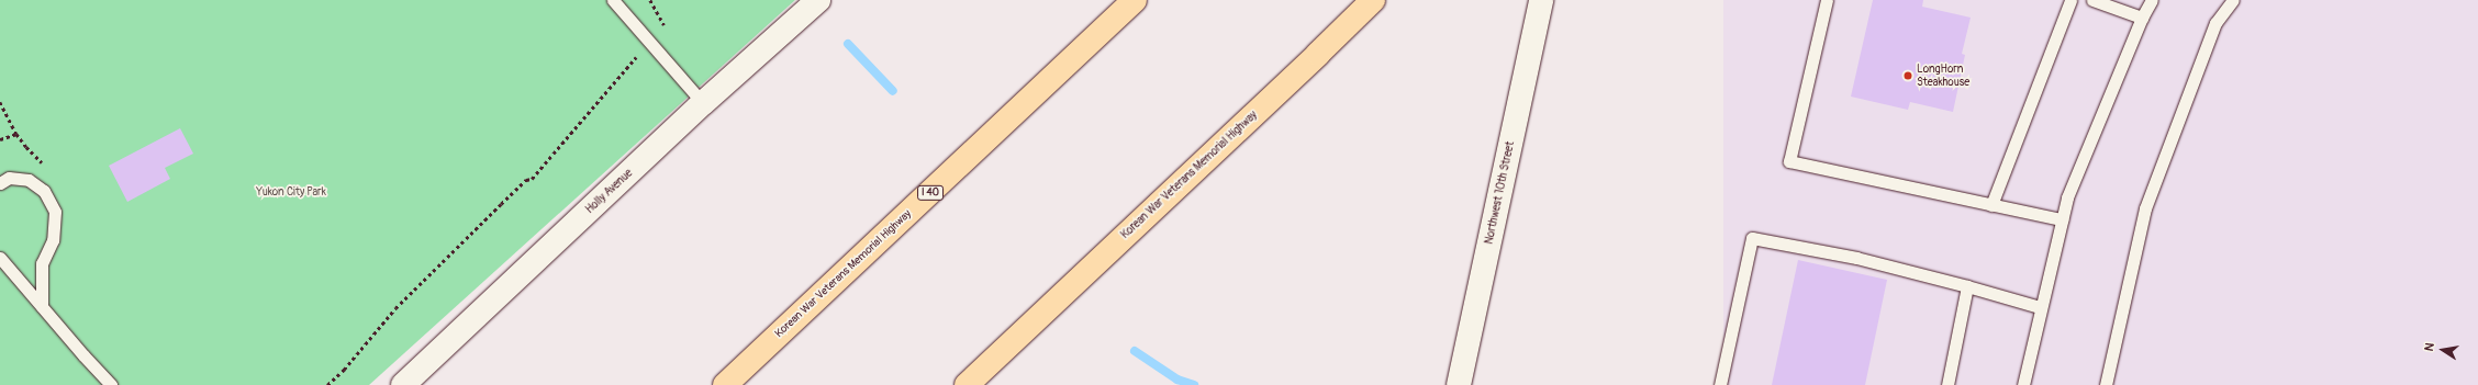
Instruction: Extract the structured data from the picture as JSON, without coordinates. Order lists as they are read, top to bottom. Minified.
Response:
{"streets":{"highway":["Korean War Veterans Memorial Highway","I 40"],"street":["Holly Avenue","Northwest 10th Street"]},"parks":["Yukon City Park"],"places":["LongHorn Steakhouse"],"north":"left"}
